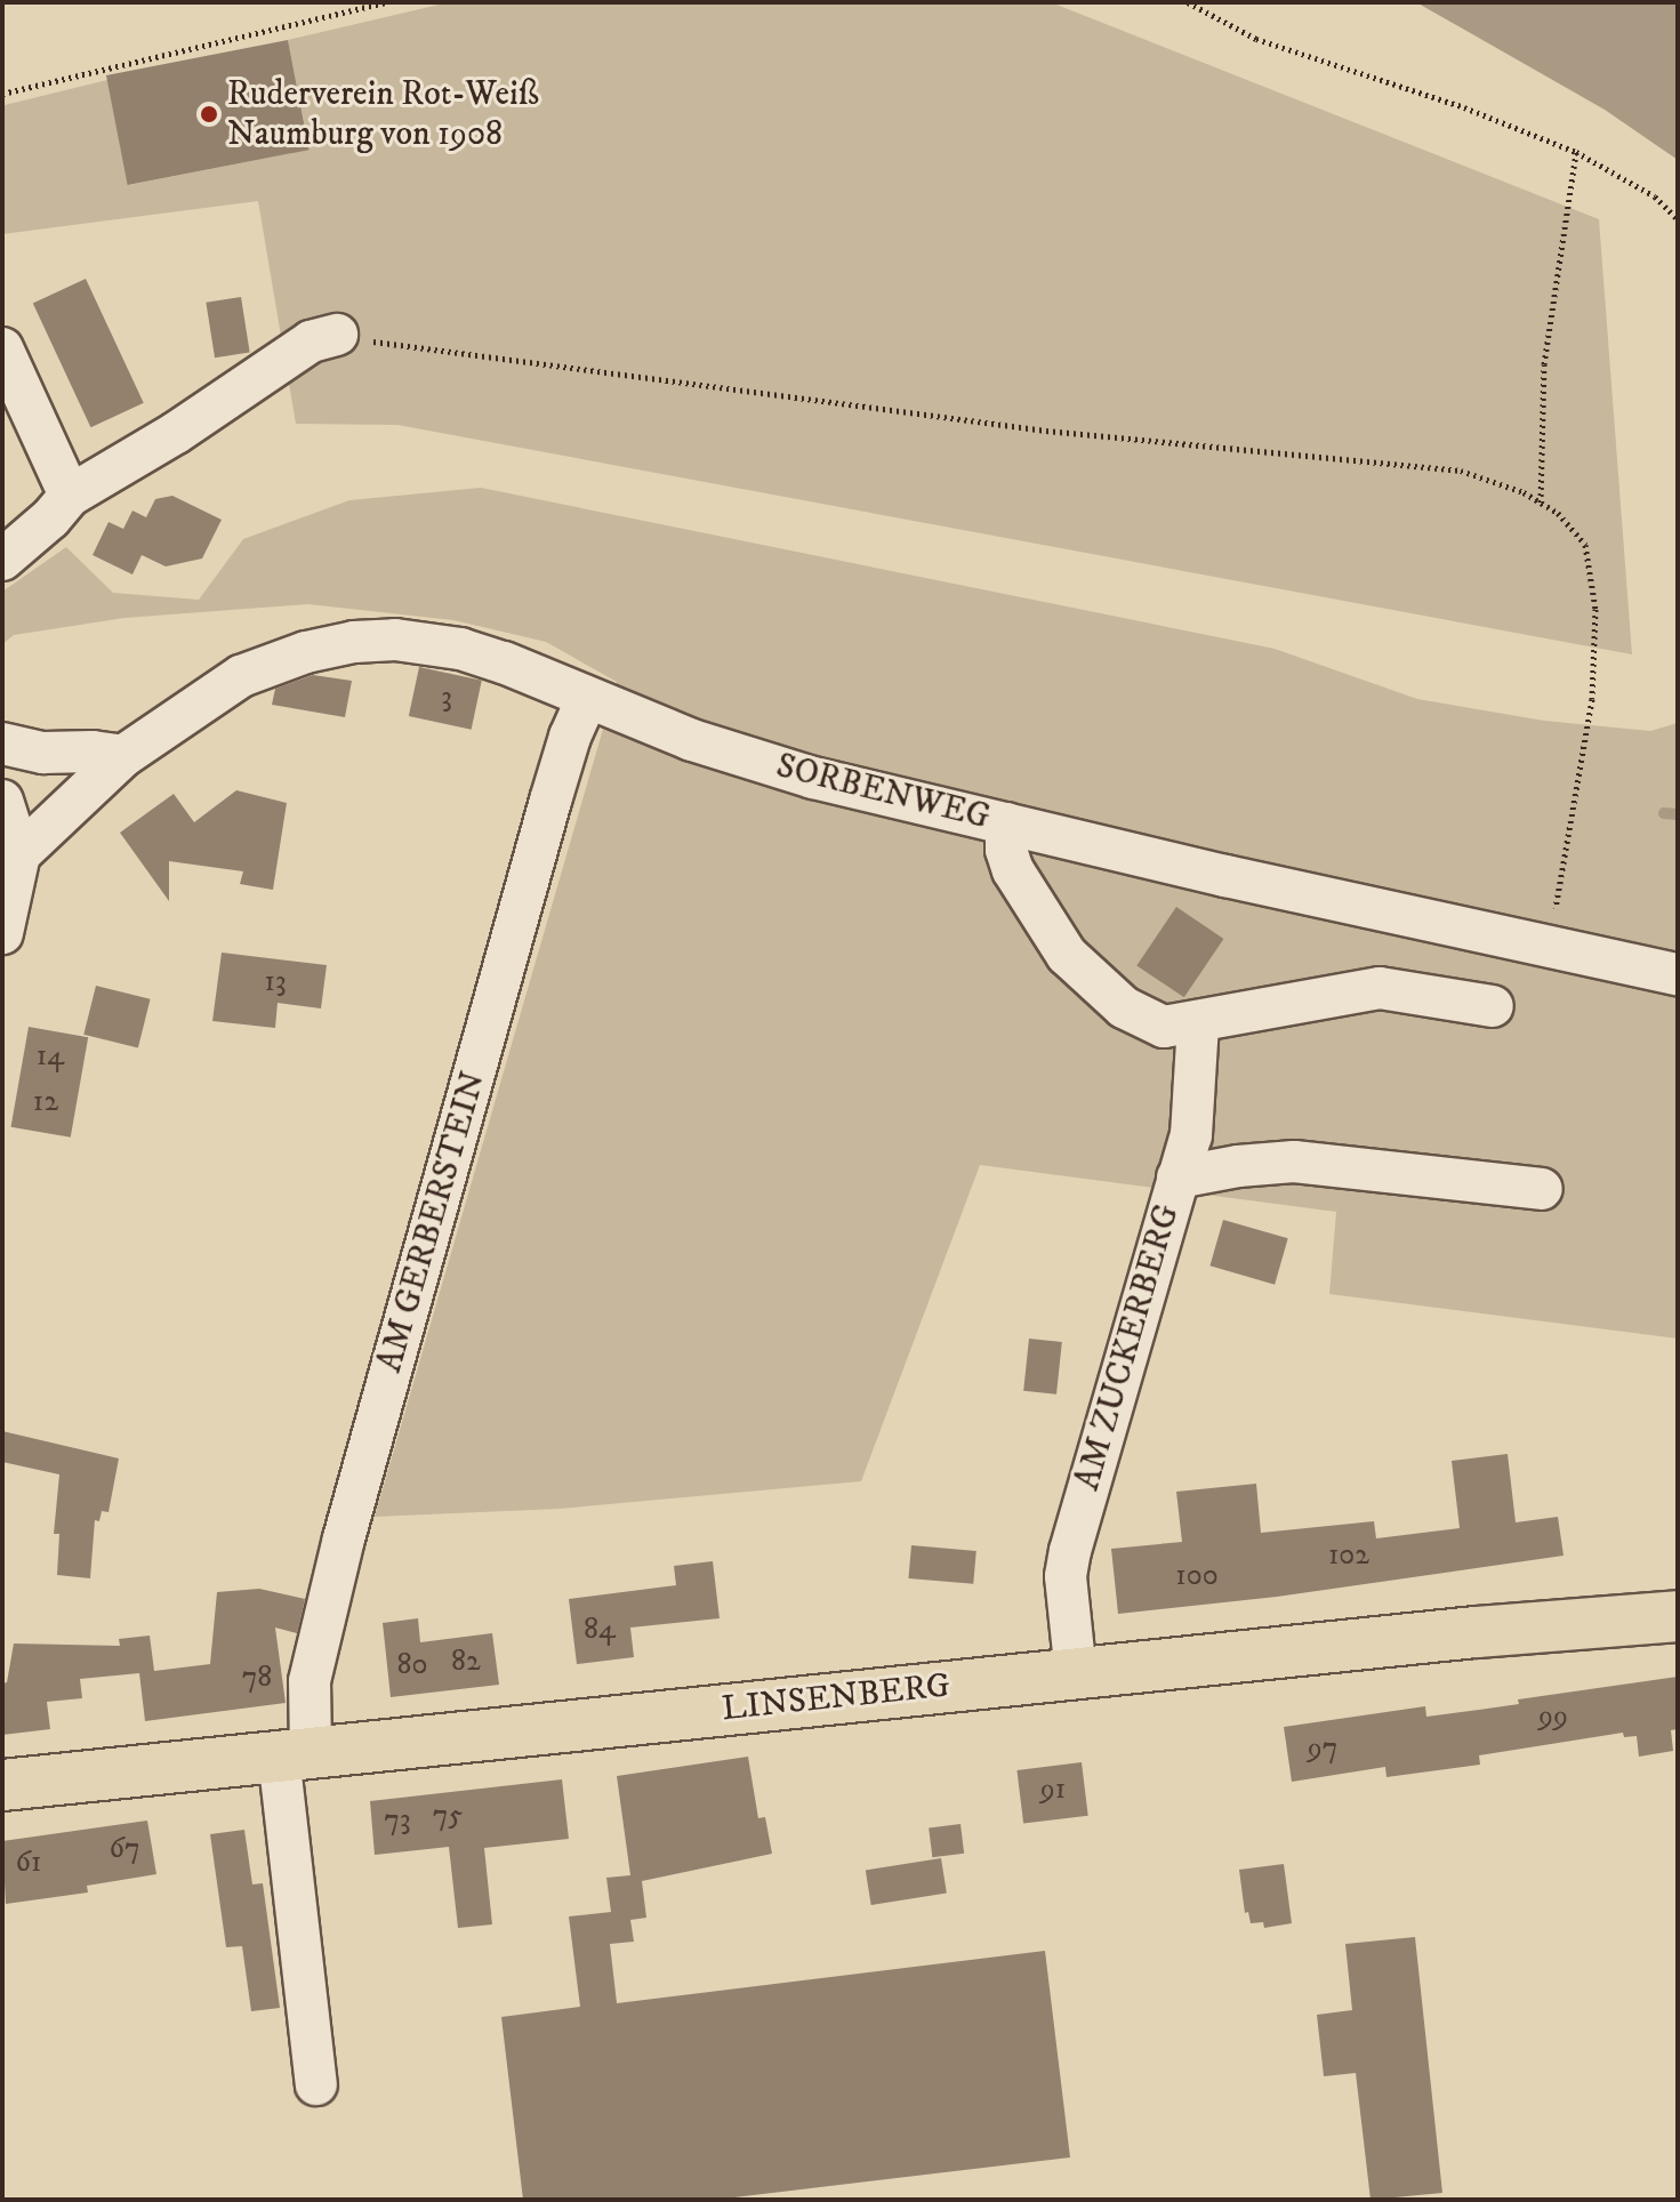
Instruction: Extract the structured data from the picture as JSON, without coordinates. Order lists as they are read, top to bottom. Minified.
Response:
{"streets":{"main road":["LINSENBERG"],"street":["SORBENWEG","AM GERBERSTEIN","AM ZUCKERBERG"]},"crossings":[["SORBENWEG","AM GERBERSTEIN"],["AM GERBERSTEIN","LINSENBERG"],["AM ZUCKERBERG","LINSENBERG"]],"places":["Ruderverein Rot-Weiß Naumburg von 1908"],"house_numbers":["3","13","14","12","102","100","84","82","80","78","99","97","91","75","73","67","61"]}
